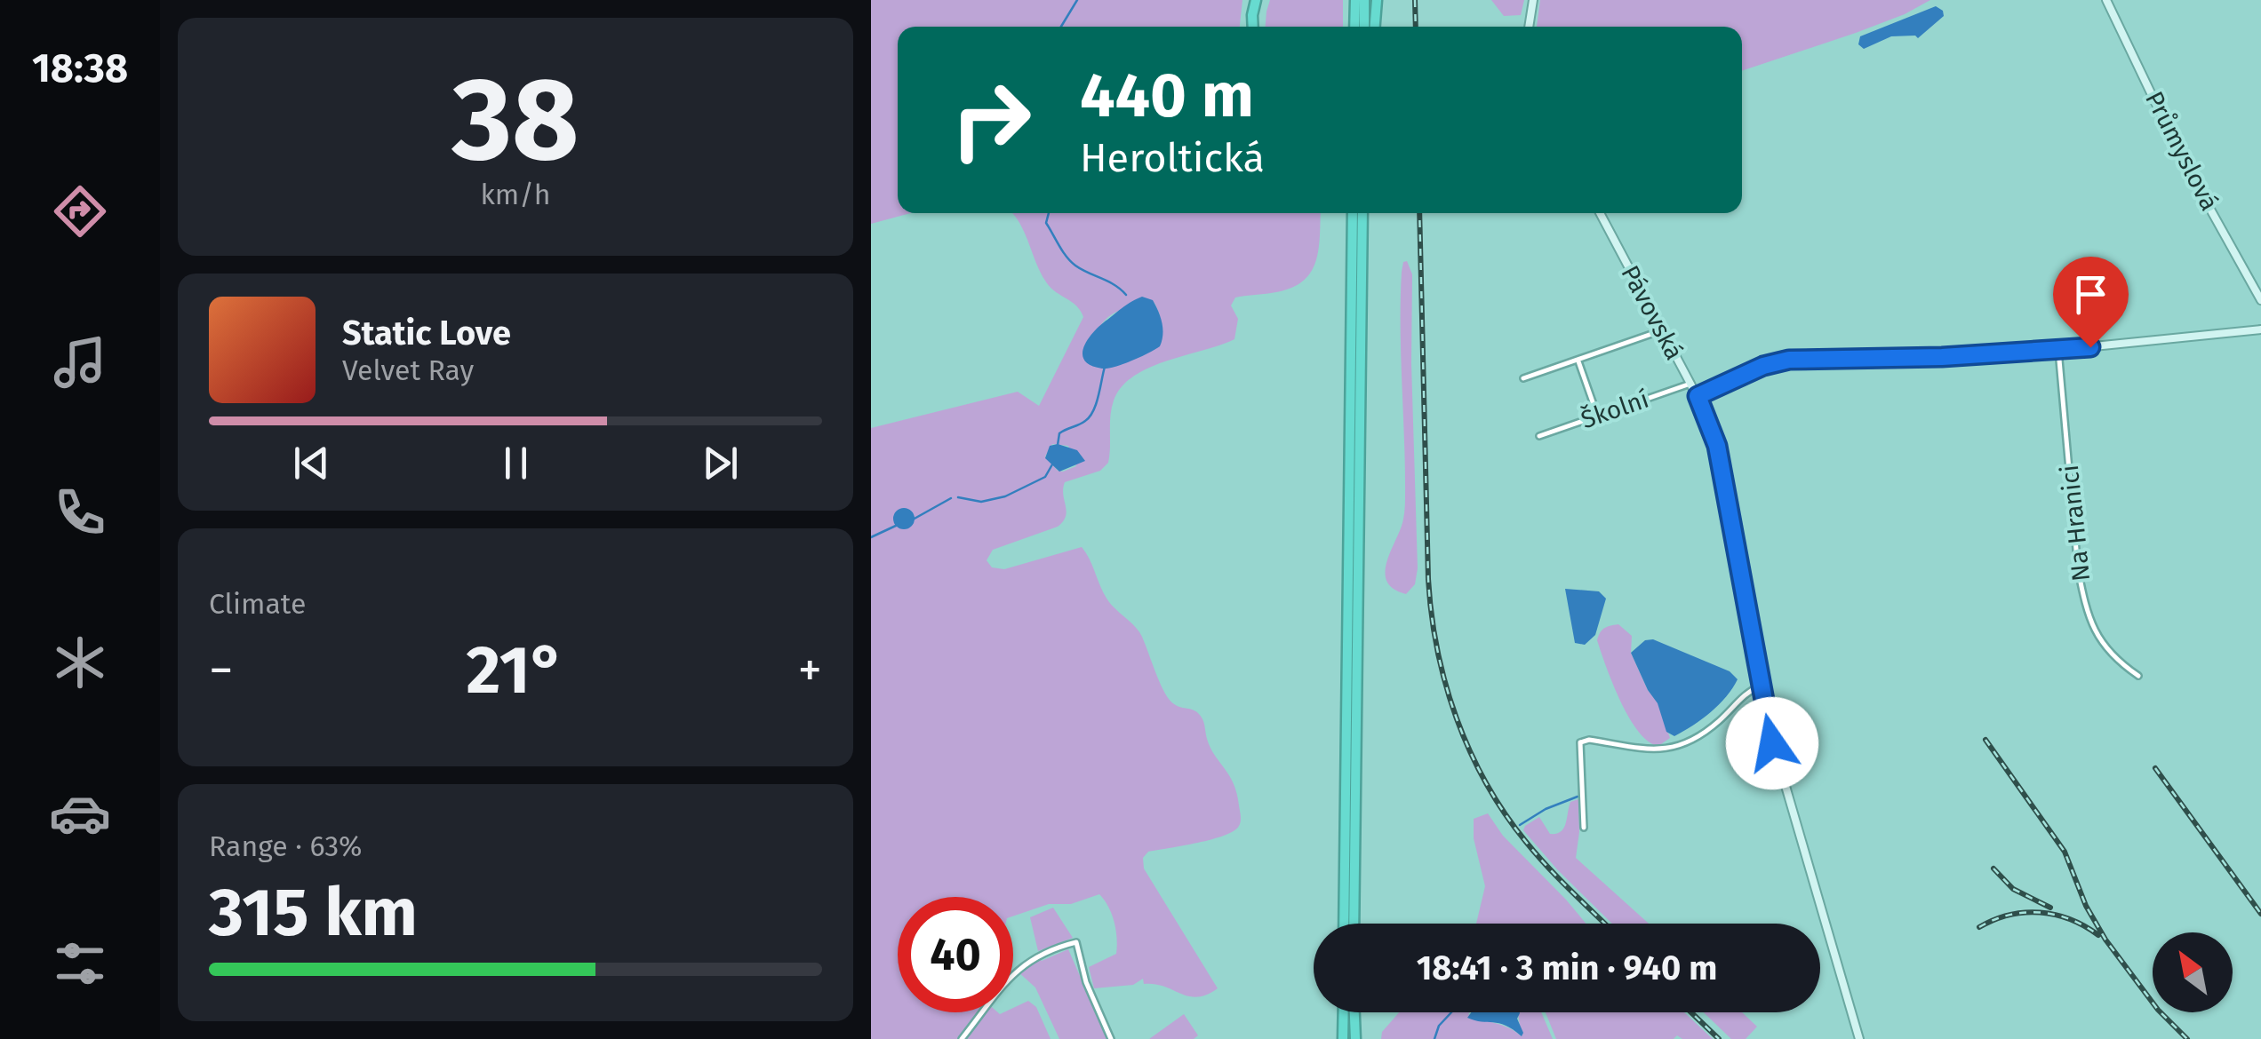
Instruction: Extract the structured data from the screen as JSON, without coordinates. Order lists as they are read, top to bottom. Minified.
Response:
{"streets":{"street":["Průmyslová","Pávovská","Školní","Na Hranici"]},"crossings":[["Pávovská","Školní"]],"north":"top left","page":{"tabs":"18:38","tile":[["38","km/h"],"Climate",["Range · 63%","315 km"]],"turn":["440 m","Heroltická"],"song":["Static Love","Velvet Ray"],"heat":["−","21°","+"],"limit":"40","trip":"18:41 · 3 min · 940 m"}}
